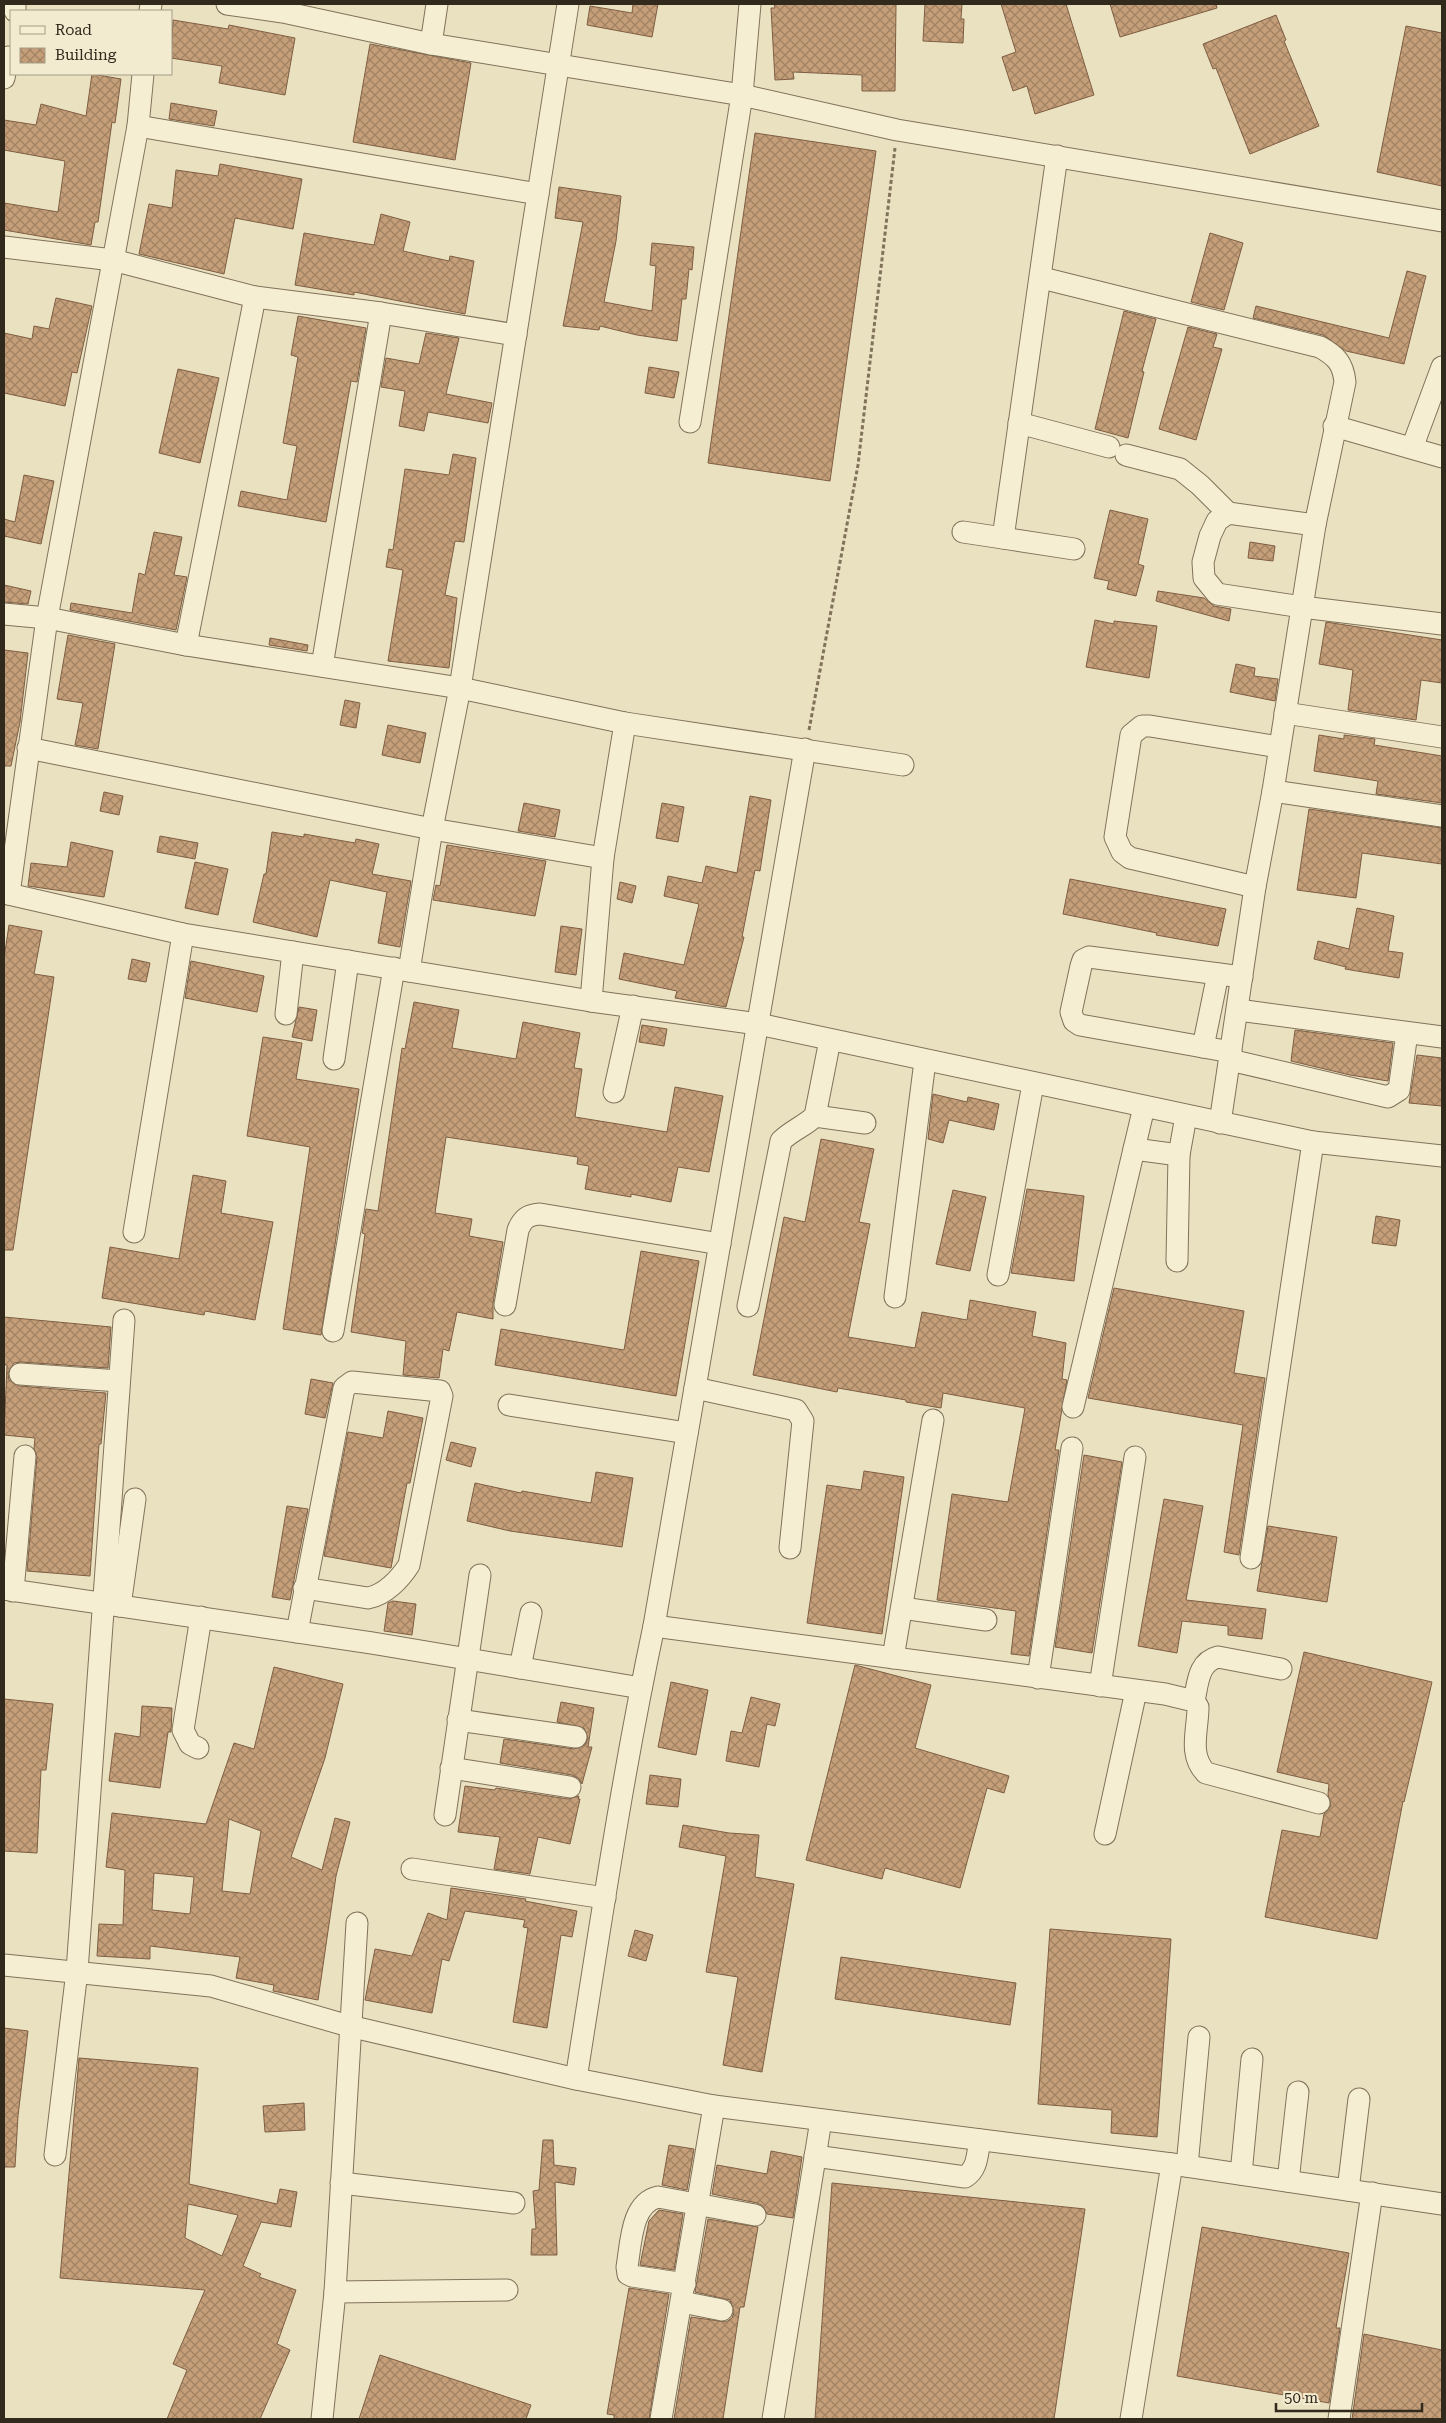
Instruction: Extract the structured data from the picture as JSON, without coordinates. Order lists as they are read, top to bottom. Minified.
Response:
{"legend":["Road","Building"],"scale_bar":"50 m"}
